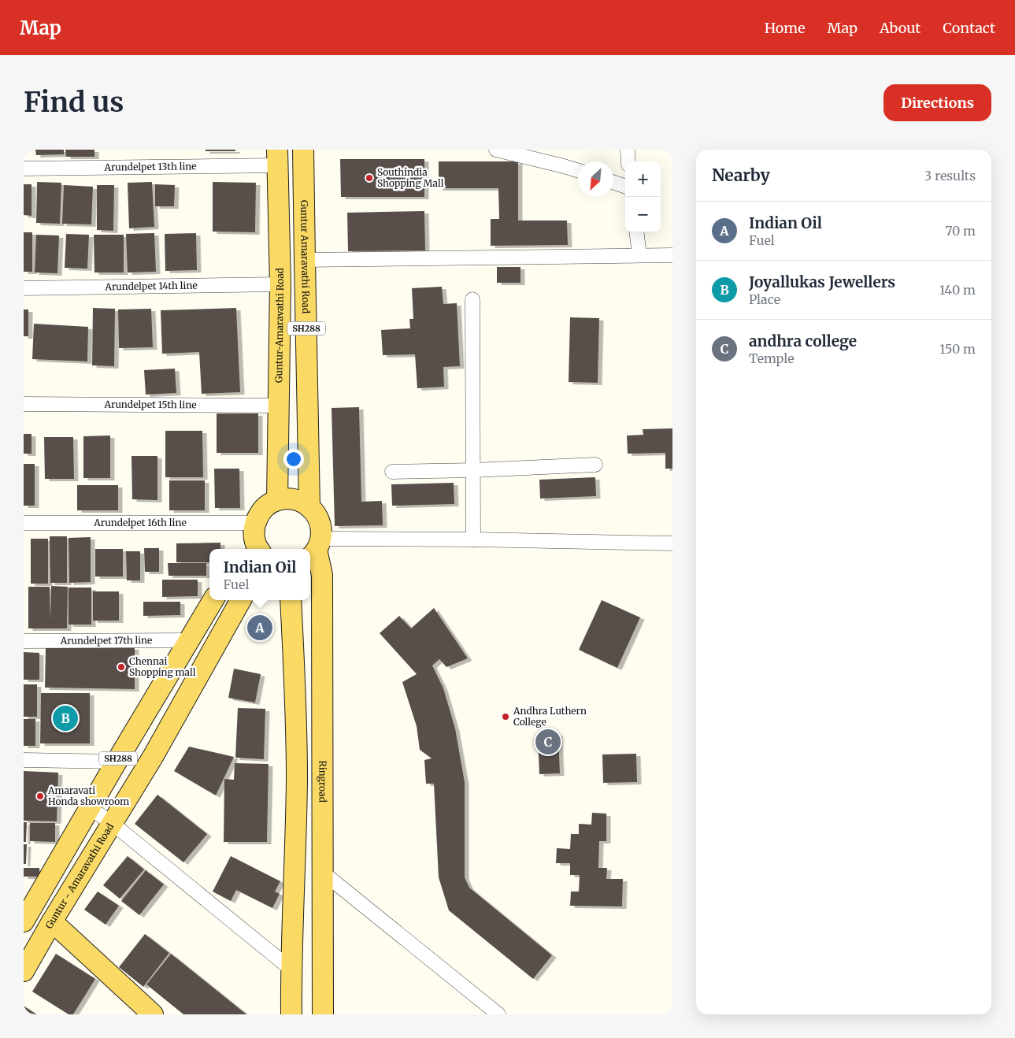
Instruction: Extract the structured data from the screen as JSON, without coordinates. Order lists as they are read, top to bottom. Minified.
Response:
{"streets":{"main road":["Guntur Amaravathi Road","Guntur-Amaravathi Road","SH288","Ringroad","Guntur - Amaravathi Road"],"street":["Arundelpet 13th line","Arundelpet 14th line","Arundelpet 15th line","Arundelpet 16th line","Arundelpet 17th line"]},"crossings":[["Arundelpet 13th line","Guntur-Amaravathi Road"],["Guntur Amaravathi Road","SH288"],["Arundelpet 14th line","Guntur-Amaravathi Road"],["Guntur-Amaravathi Road","Arundelpet 15th line"],["SH288","Arundelpet 17th line"],["SH288","Ringroad"]],"places":["Southindia Shopping Mall","Chennai Shopping mall","Andhra Luthern College","Amaravati Honda showroom"],"north":"bottom left","page":{"header":"Map","nav":["Home","Map","About","Contact"],"buttons":"Directions","title":"Find us","heading":["Nearby","3 results"],"map_buttons":["+","−"],"list":[{"mark":"A","name":"Indian Oil","note":"Fuel","value":"70 m"},{"mark":"B","name":"Joyallukas Jewellers","note":"Place","value":"140 m"},{"mark":"C","name":"andhra college","note":"Temple","value":"150 m"}],"popup":["Indian Oil","Fuel"],"pins":["A","B","C"]}}
